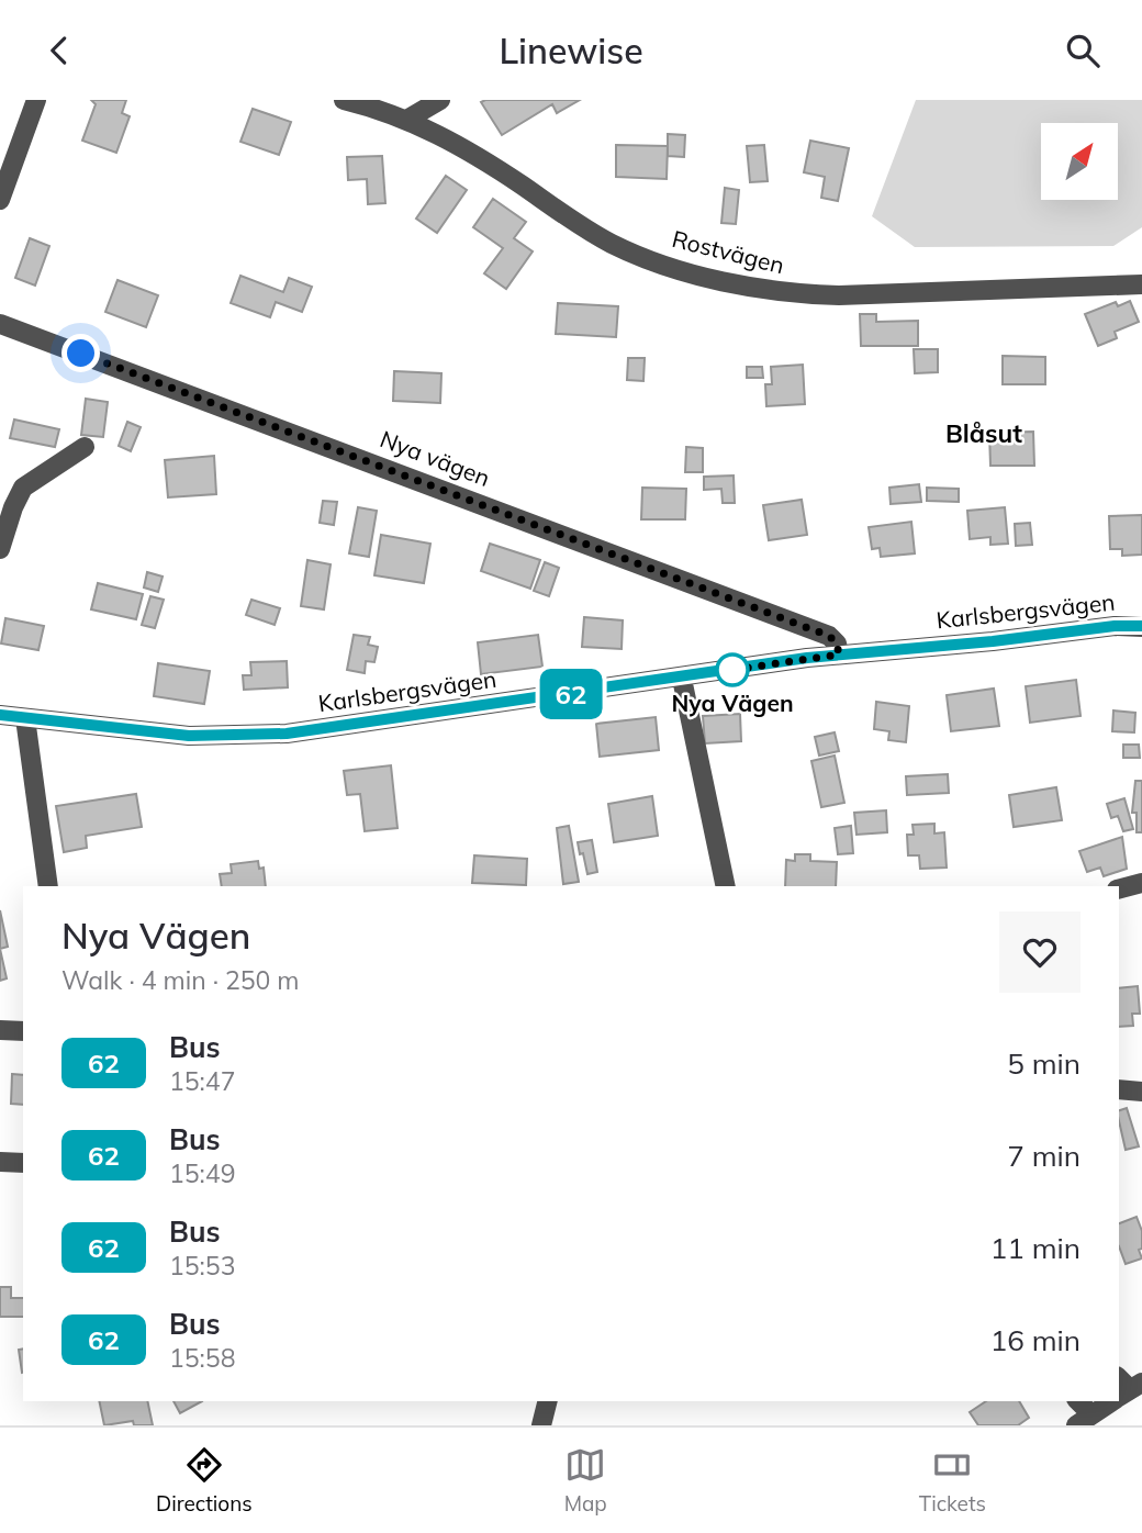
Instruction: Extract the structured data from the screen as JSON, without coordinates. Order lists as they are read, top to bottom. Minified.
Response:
{"streets":{"street":["Rostvägen","Nya vägen","Karlsbergsvägen"]},"crossings":[["Nya vägen","Karlsbergsvägen"]],"districts":["Blåsut"],"places":["Nya Vägen"],"lines":["bus line 62"],"north":"top right","page":{"header":"Linewise","on_map":"62","heading":["Nya Vägen","Walk · 4 min · 250 m"],"list":[{"mark":"62","name":"Bus","note":"15:47","value":"5 min"},{"mark":"62","name":"Bus","note":"15:49","value":"7 min"},{"mark":"62","name":"Bus","note":"15:53","value":"11 min"},{"mark":"62","name":"Bus","note":"15:58","value":"16 min"}],"tabs":["Directions","Map","Tickets"]}}
